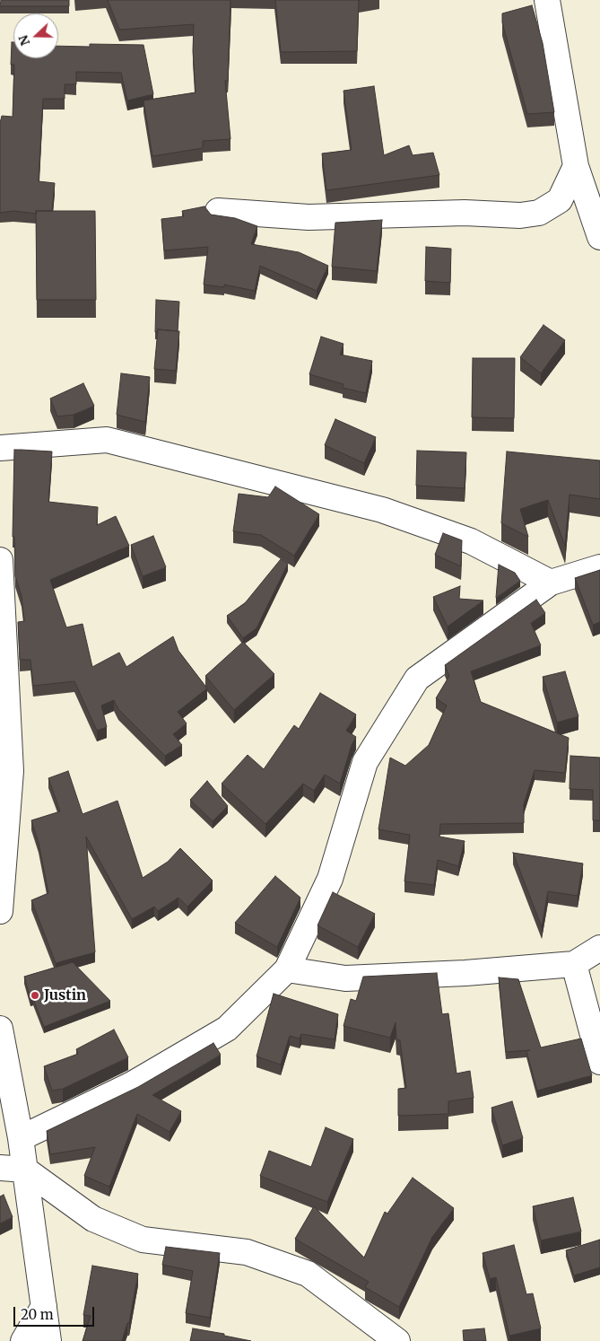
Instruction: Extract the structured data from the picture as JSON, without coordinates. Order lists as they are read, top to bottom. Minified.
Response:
{"places":["Justin"],"scale_bar":"20 m","north":"left"}
